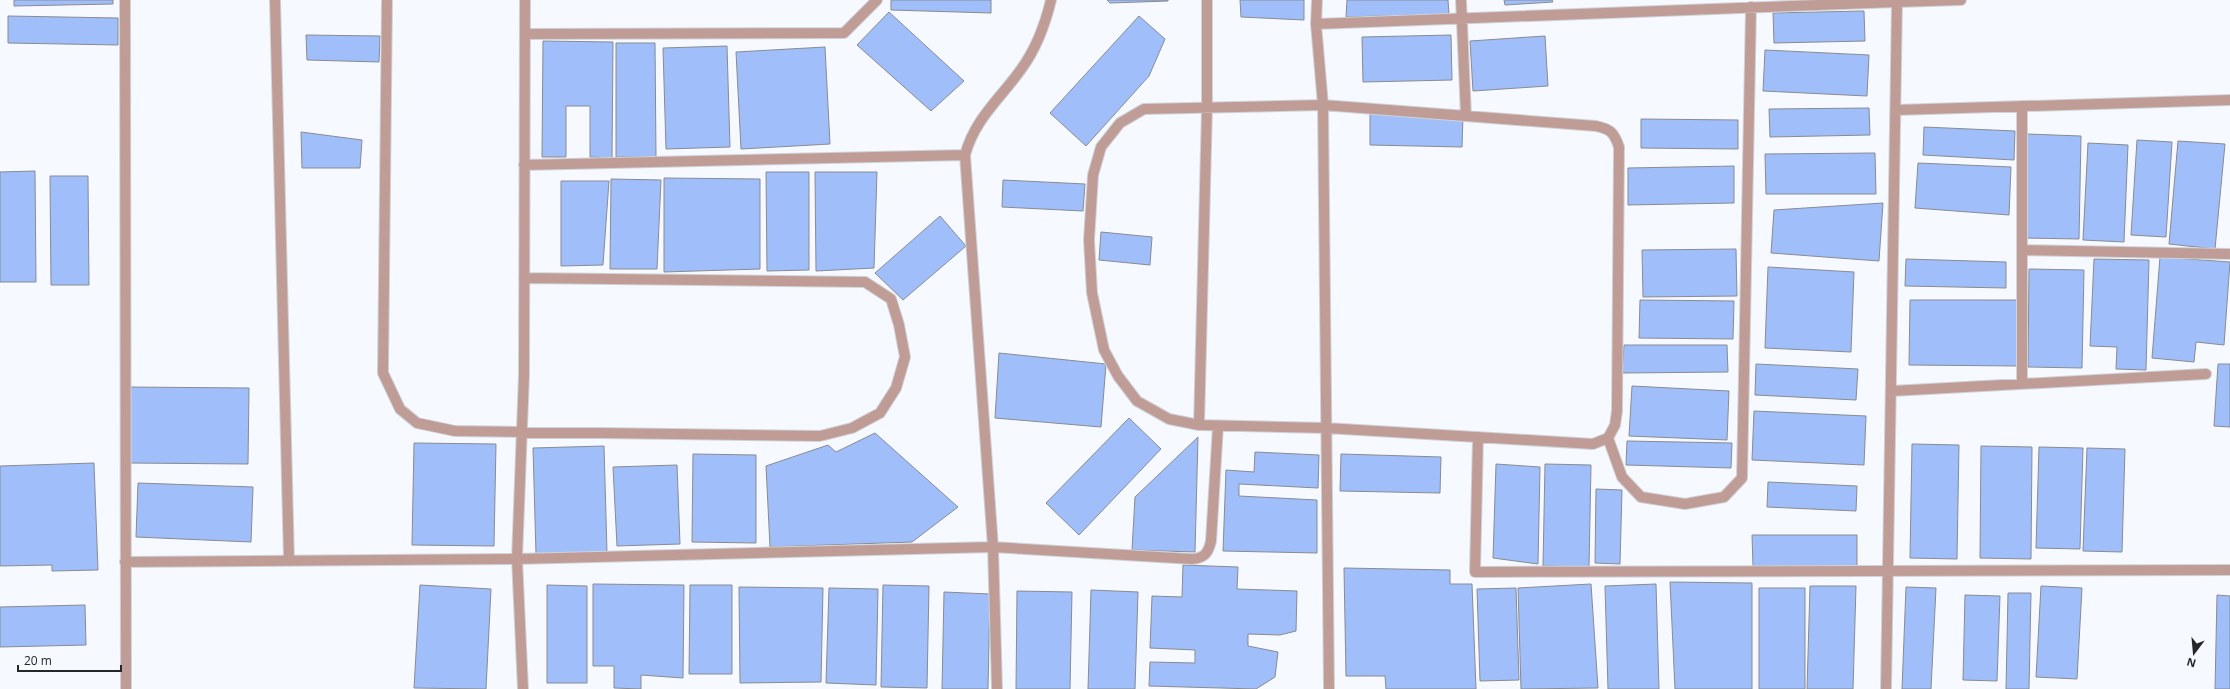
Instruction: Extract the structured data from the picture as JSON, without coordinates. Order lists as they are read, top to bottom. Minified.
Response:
{"scale_bar":"20 m","north":"bottom"}
